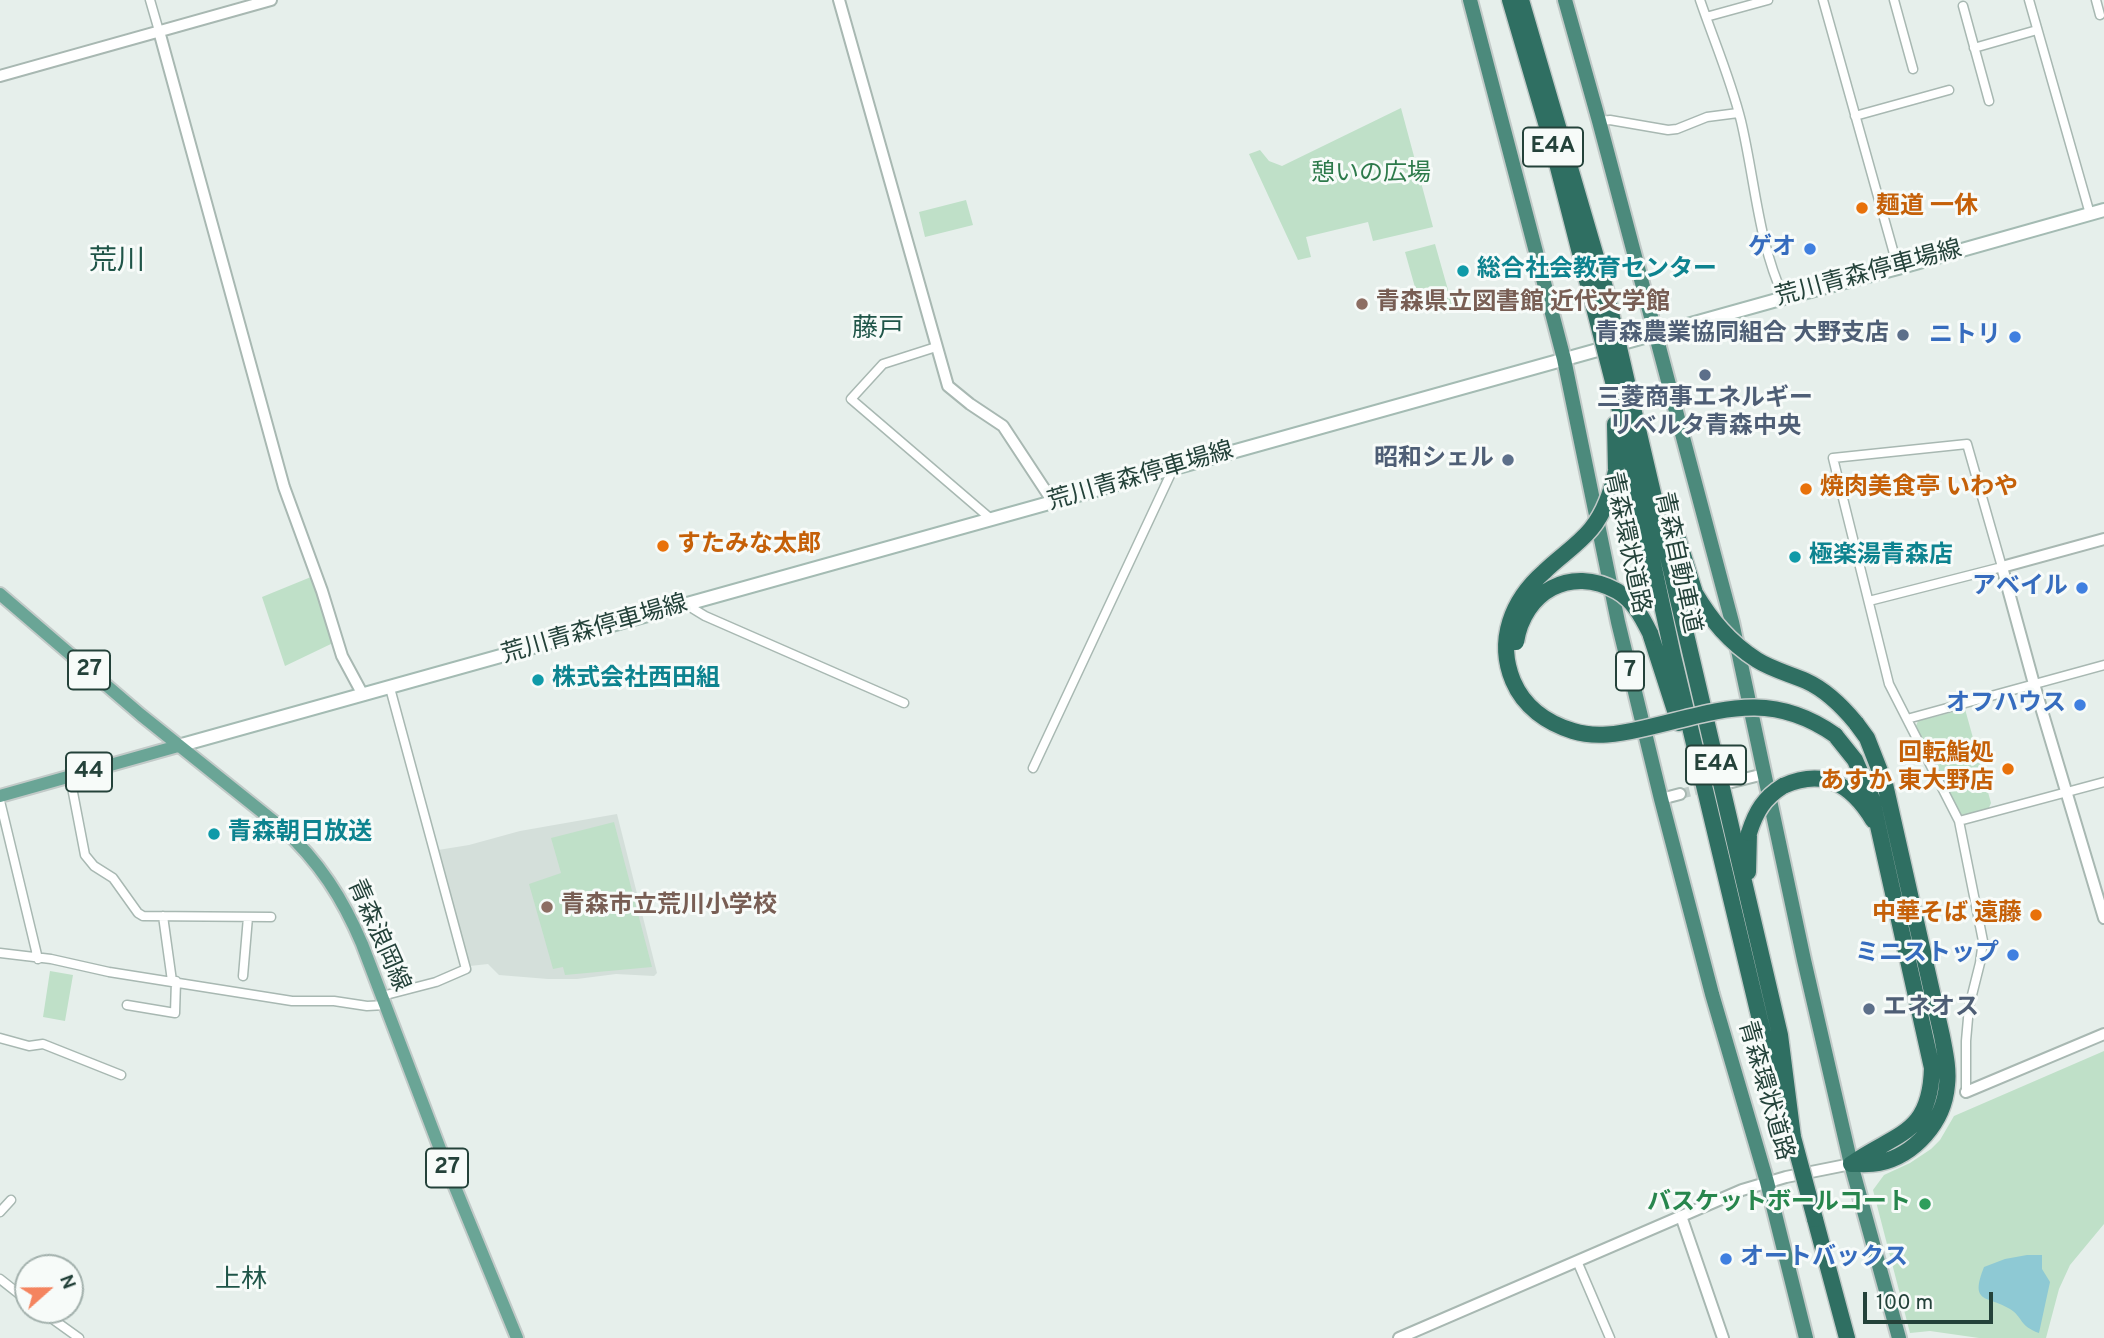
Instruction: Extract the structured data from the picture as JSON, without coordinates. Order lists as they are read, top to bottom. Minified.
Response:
{"streets":{"highway":["E4A","青森環状道路","青森自動車道","7"],"main road":["荒川青森停車場線","27","44","青森浪岡線"]},"crossings":[["荒川青森停車場線","青森環状道路"],["荒川青森停車場線","44"],["荒川青森停車場線","青森浪岡線"],["44","青森浪岡線"]],"districts":["荒川","藤戸","上林"],"parks":["憩いの広場"],"places":["麺道 一休","ゲオ","総合社会教育センター","青森県立図書館 近代文学館","青森農業協同組合 大野支店","ニトリ","三菱商事エネルギー リベルタ青森中央","昭和シェル","焼肉美食亭 いわや","すたみな太郎","極楽湯青森店","アベイル","株式会社西田組","オフハウス","回転鮨処 あすか 東大野店","青森朝日放送","青森市立荒川小学校","中華そば 遠藤","ミニストップ","エネオス","バスケットボールコート","オートバックス"],"scale_bar":"100 m","north":"right"}
